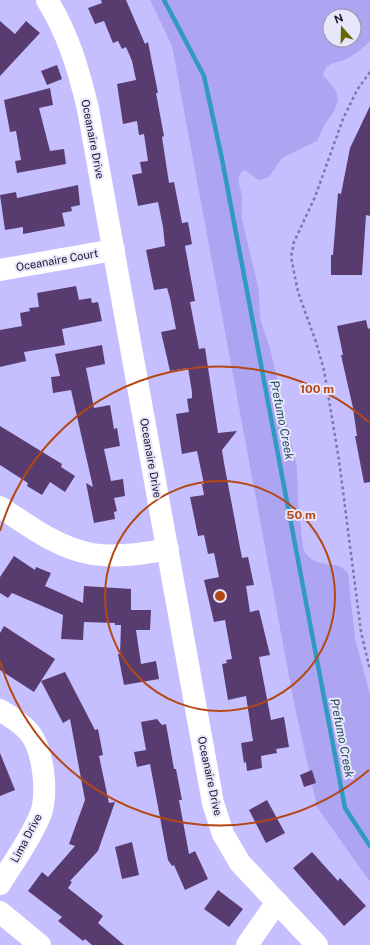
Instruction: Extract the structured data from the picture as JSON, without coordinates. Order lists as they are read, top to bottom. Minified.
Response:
{"streets":{"street":["Oceanaire Drive","Oceanaire Court","Lima Drive"]},"crossings":[["Oceanaire Drive","Oceanaire Court"]],"water":["Prefumo Creek"],"north":"top","rings":["100 m","50 m"]}
